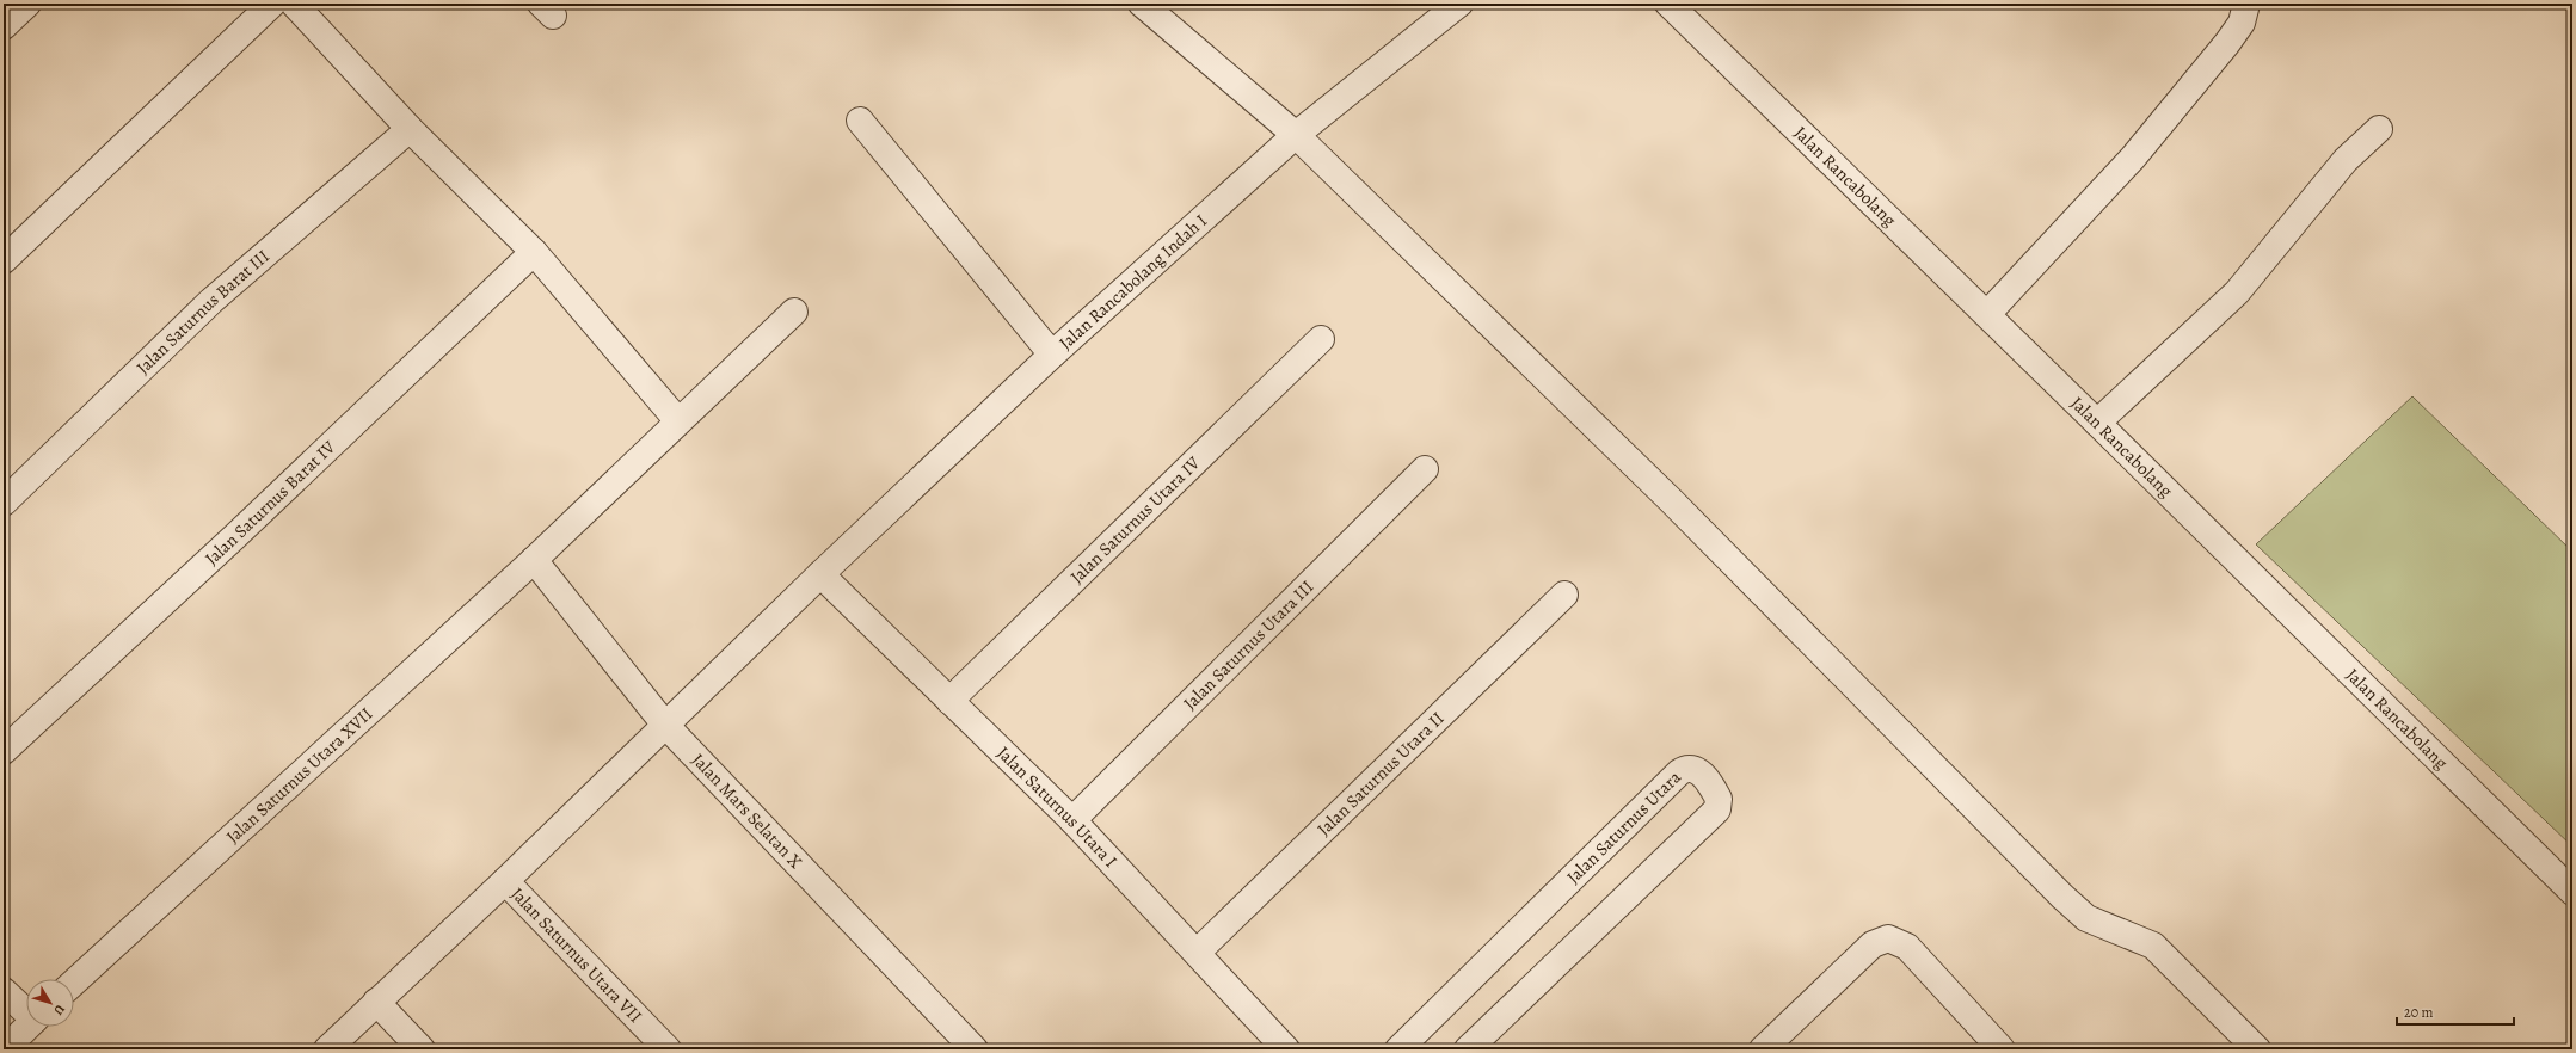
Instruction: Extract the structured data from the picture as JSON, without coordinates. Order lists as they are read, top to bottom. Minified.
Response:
{"streets":{"street":["Jalan Rancabolang","Jalan Rancabolang Indah I","Jalan Saturnus Barat III","Jalan Saturnus Barat IV","Jalan Saturnus Utara IV","Jalan Saturnus Utara III","Jalan Saturnus Utara II","Jalan Saturnus Utara XVII","Jalan Saturnus Utara I","Jalan Mars Selatan X","Jalan Saturnus Utara","Jalan Saturnus Utara VII"]},"crossings":[["Jalan Rancabolang Indah I","Jalan Saturnus Utara I"],["Jalan Rancabolang Indah I","Jalan Mars Selatan X"],["Jalan Rancabolang Indah I","Jalan Saturnus Utara VII"],["Jalan Saturnus Utara IV","Jalan Saturnus Utara I"],["Jalan Saturnus Utara III","Jalan Saturnus Utara I"],["Jalan Saturnus Utara II","Jalan Saturnus Utara I"],["Jalan Saturnus Utara XVII","Jalan Mars Selatan X"]],"scale_bar":"20 m","north":"bottom right"}
